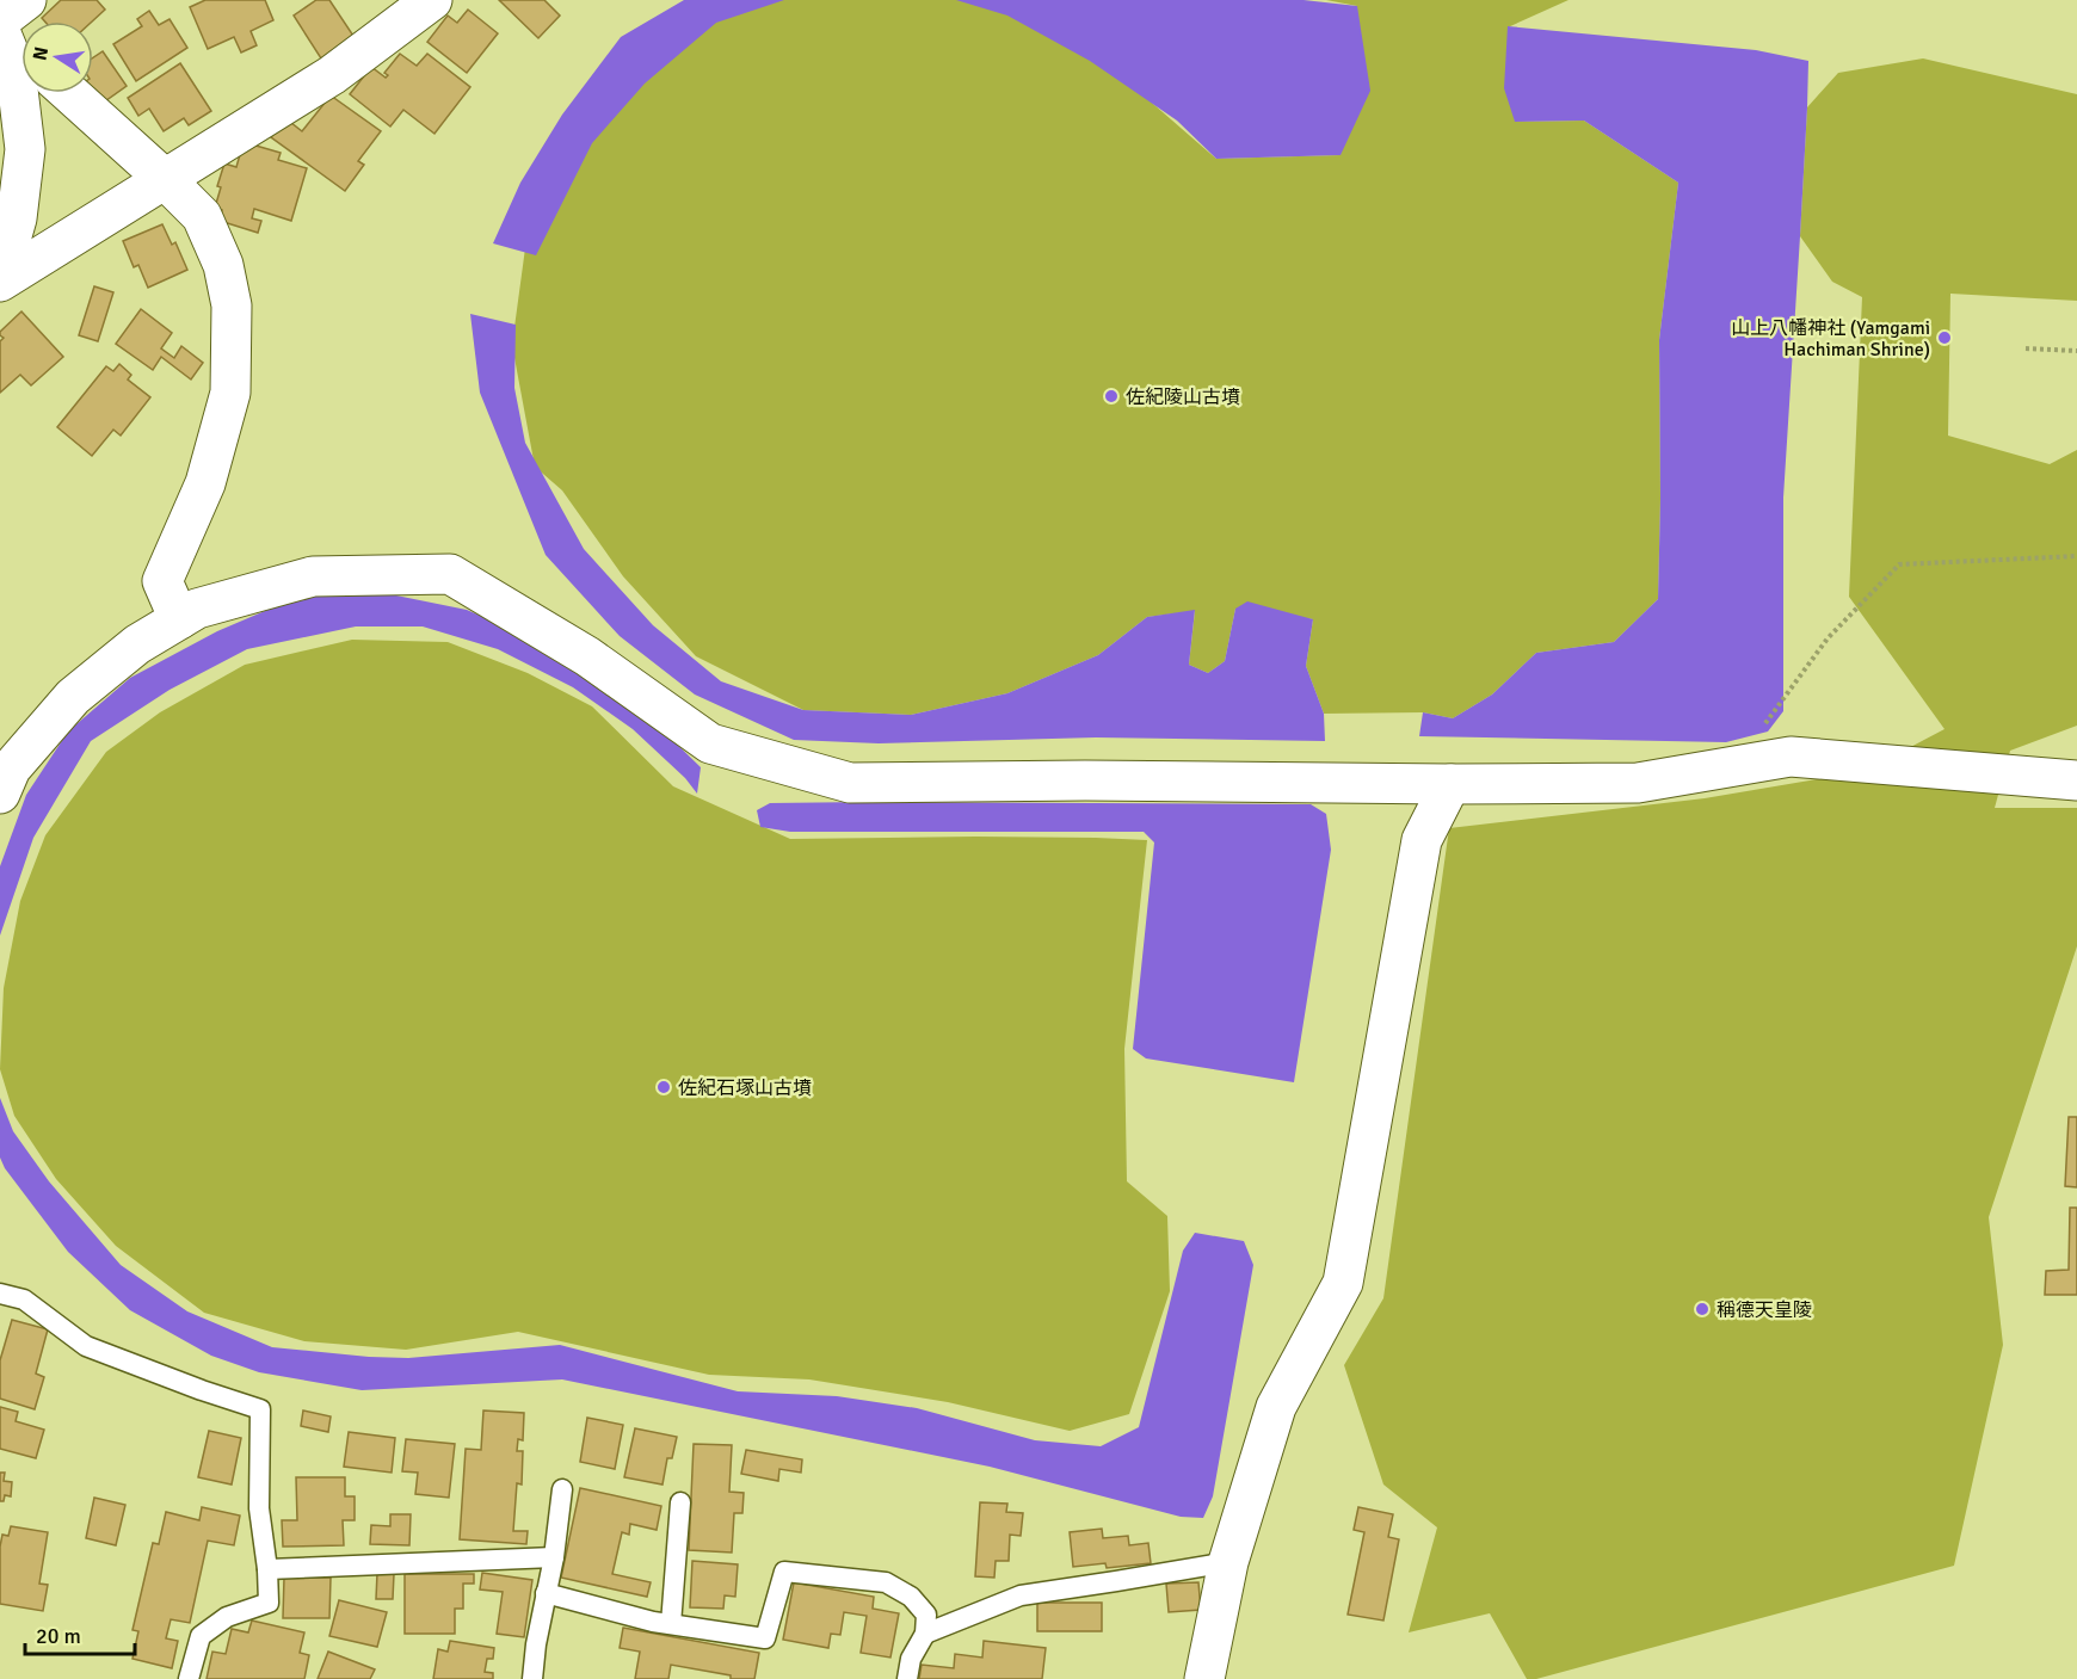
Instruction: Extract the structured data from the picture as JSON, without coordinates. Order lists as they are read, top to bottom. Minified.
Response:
{"places":["山上八幡神社 (Yamgami Hachiman Shrine)","佐紀陵山古墳","佐紀石塚山古墳","稱德天皇陵"],"scale_bar":"20 m","north":"left"}
